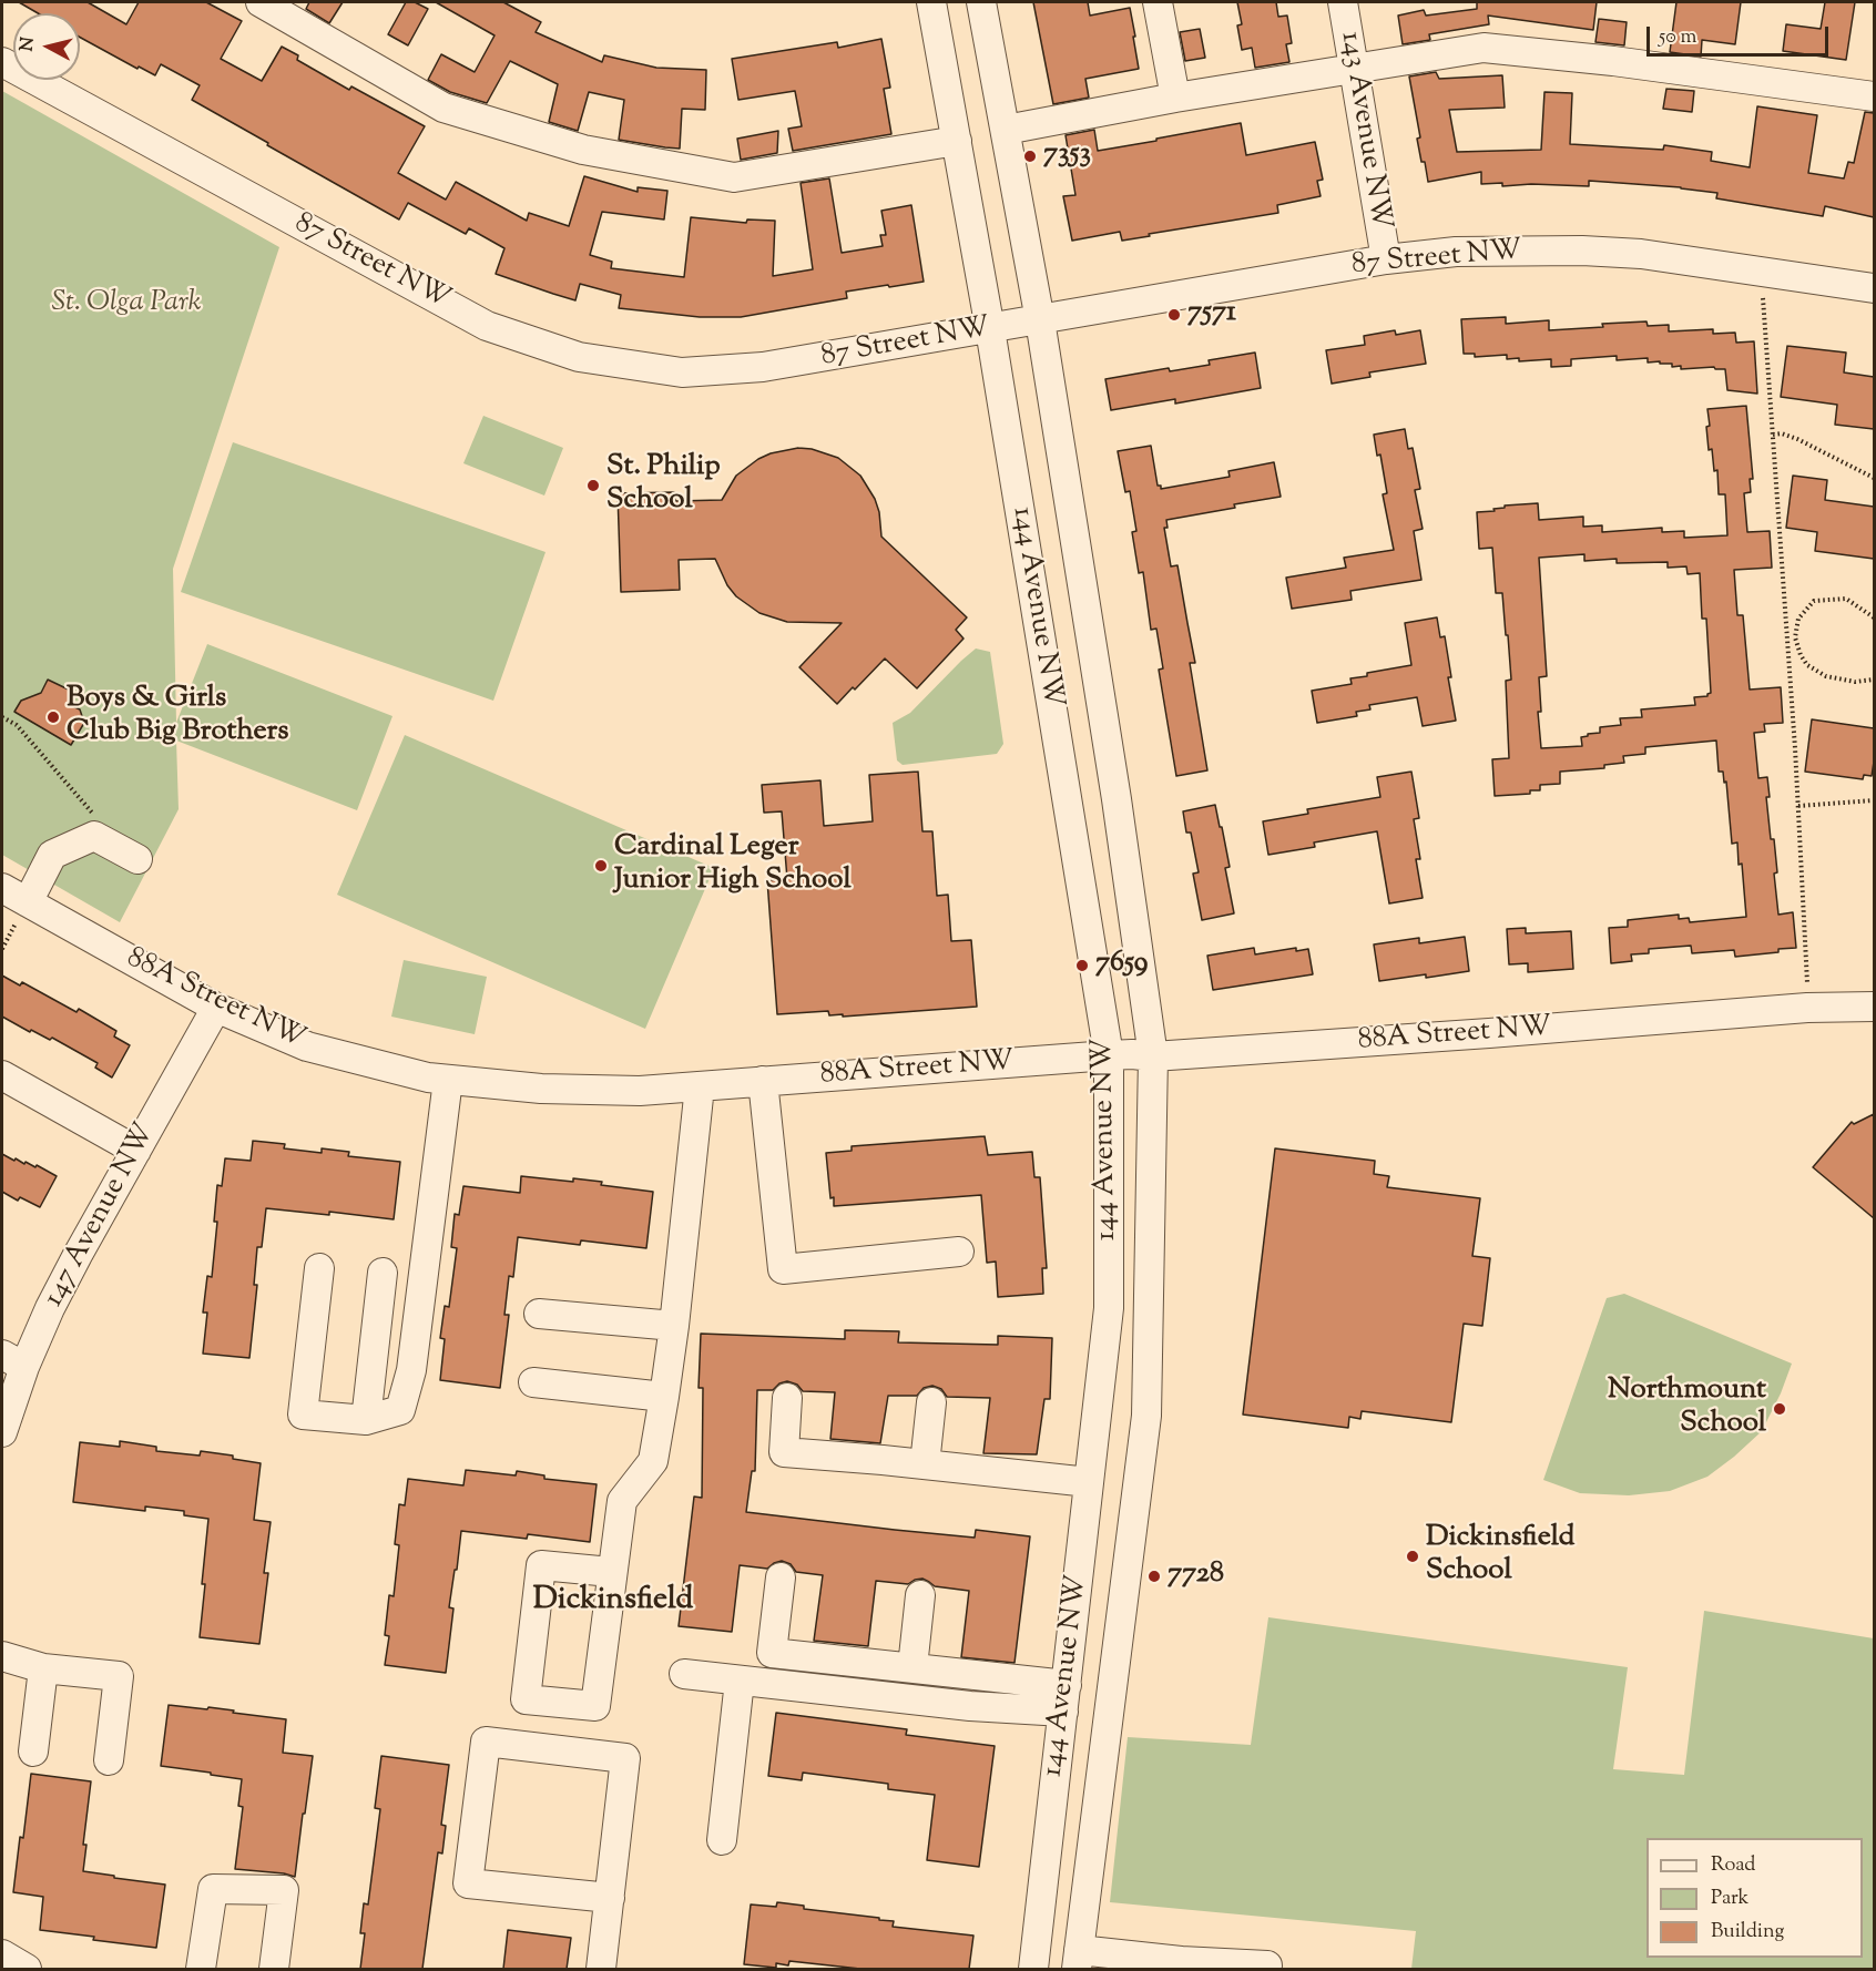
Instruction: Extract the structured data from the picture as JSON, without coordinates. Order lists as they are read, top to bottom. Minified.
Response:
{"streets":{"street":["143 Avenue NW","87 Street NW","144 Avenue NW","88A Street NW","147 Avenue NW"]},"crossings":[["143 Avenue NW","87 Street NW"],["87 Street NW","144 Avenue NW"],["144 Avenue NW","88A Street NW"],["88A Street NW","147 Avenue NW"]],"districts":["Dickinsfield"],"parks":["St. Olga Park"],"places":["7353","7571","St. Philip School","Boys & Girls Club Big Brothers","Cardinal Leger Junior High School","7659","Northmount School","Dickinsfield School","7728"],"legend":["Road","Park","Building"],"scale_bar":"50 m","north":"left"}
